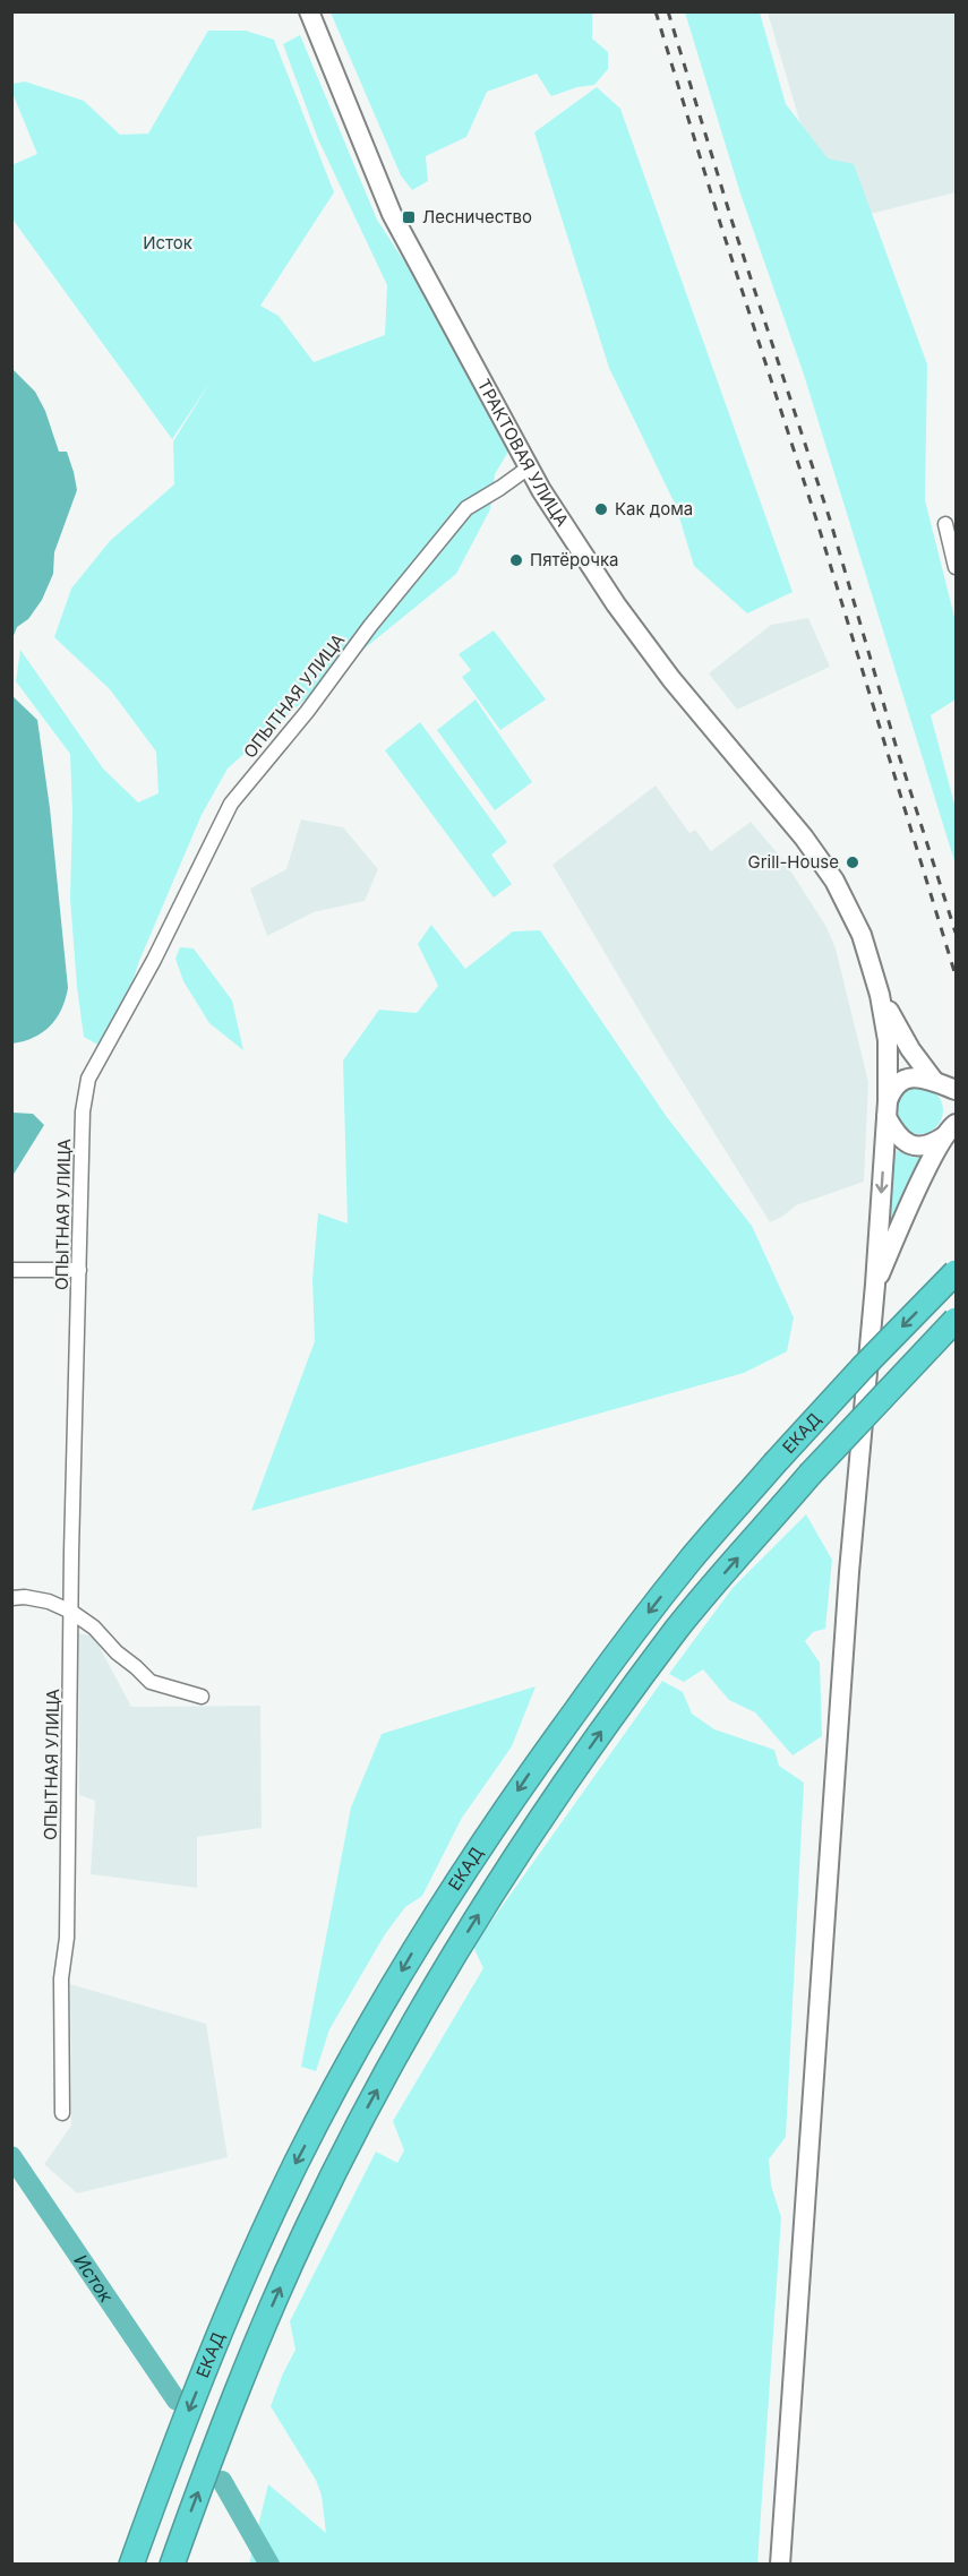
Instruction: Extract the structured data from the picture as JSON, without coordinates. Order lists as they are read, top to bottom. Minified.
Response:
{"streets":{"highway":["ЕКАД"],"main road":["ТРАКТОВАЯ УЛИЦА"],"street":["ОПЫТНАЯ УЛИЦА"]},"crossings":[["ТРАКТОВАЯ УЛИЦА","ОПЫТНАЯ УЛИЦА"]],"water":["Исток"],"parks":["Исток"],"places":{"transit":["Лесничество"],"other":["Как дома","Пятёрочка","Grill-House"]}}
